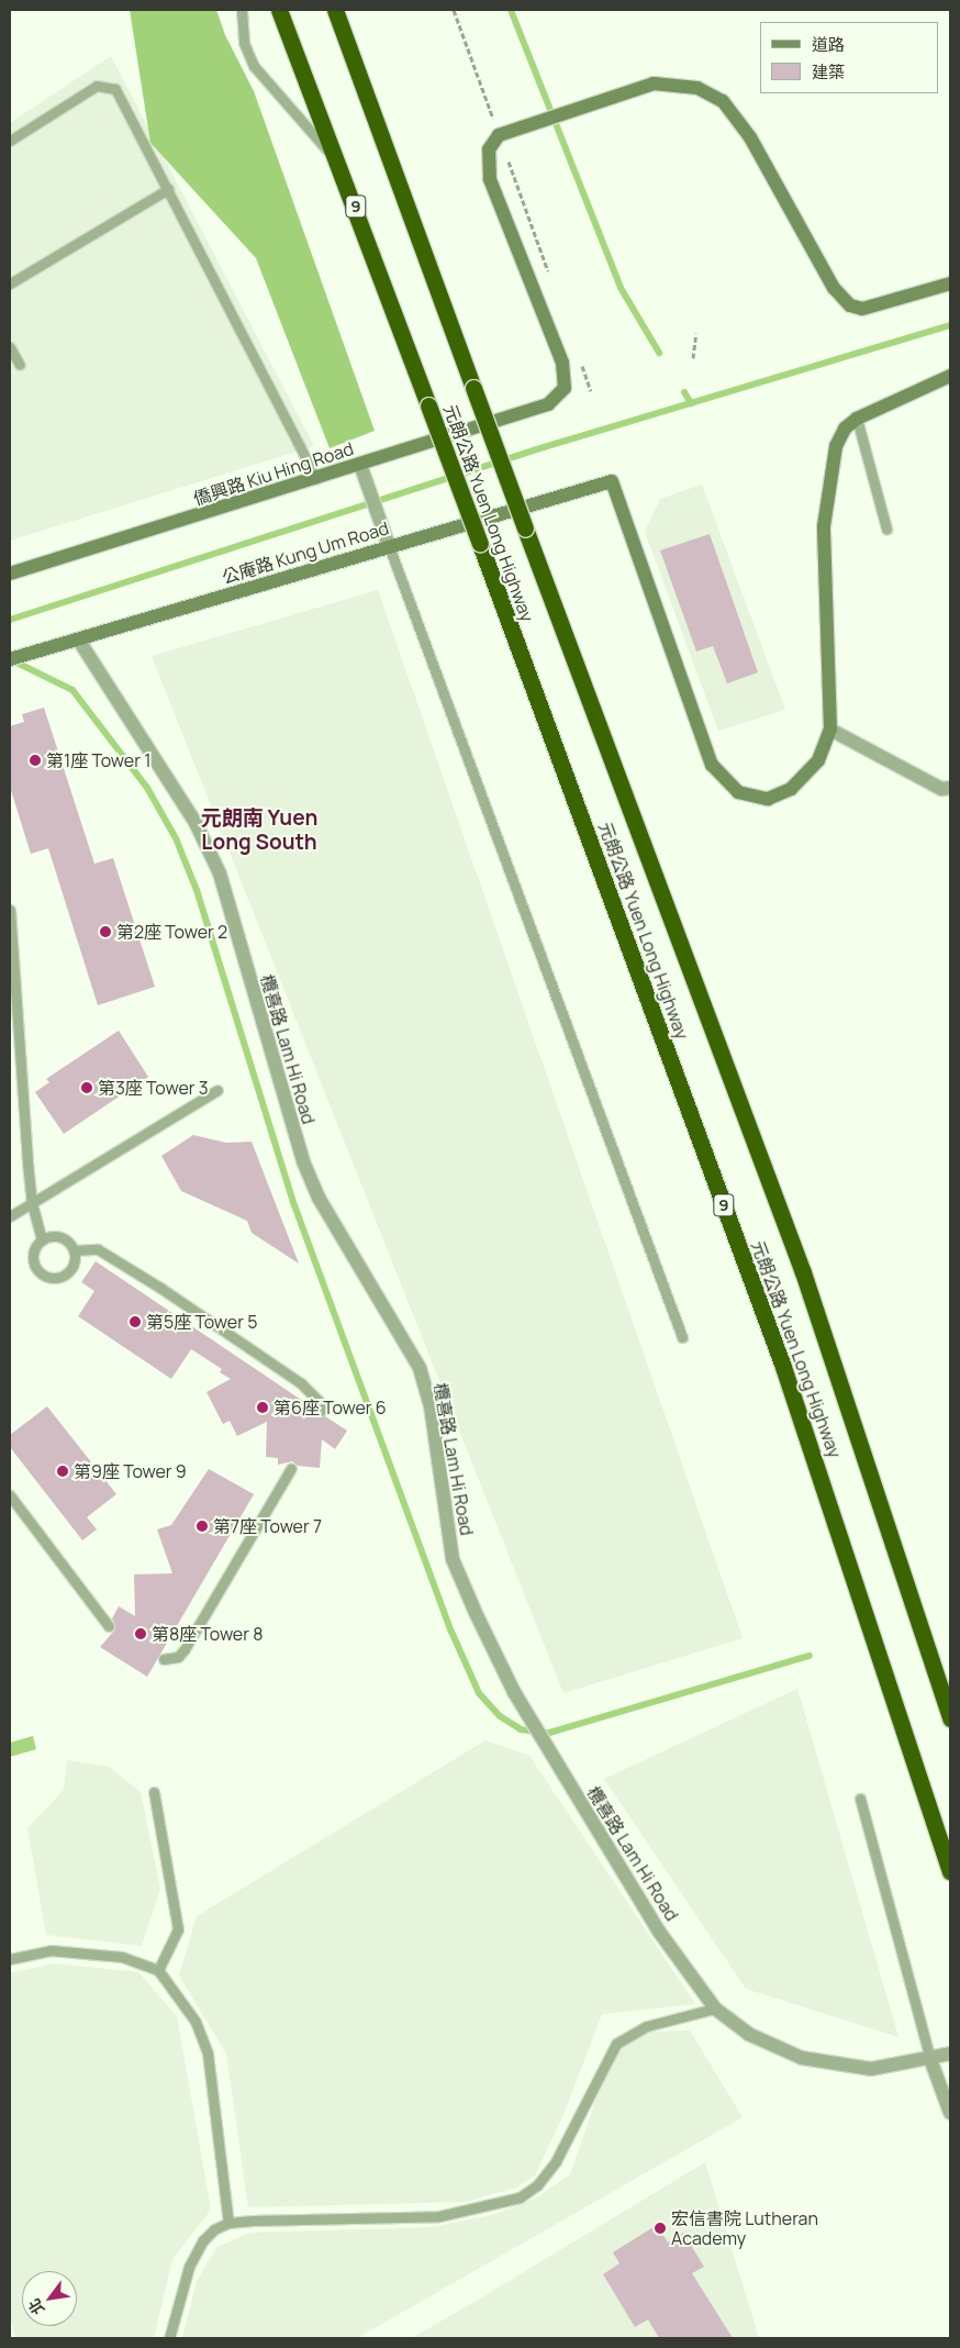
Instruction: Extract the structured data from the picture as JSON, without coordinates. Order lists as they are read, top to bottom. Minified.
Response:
{"streets":{"highway":["9","元朗公路 Yuen Long Highway"],"street":["僑興路 Kiu Hing Road","公庵路 Kung Um Road","欖喜路 Lam Hi Road"]},"crossings":[["公庵路 Kung Um Road","欖喜路 Lam Hi Road"]],"districts":["元朗南 Yuen Long South"],"places":["第1座 Tower 1","第2座 Tower 2","第3座 Tower 3","第5座 Tower 5","第6座 Tower 6","第9座 Tower 9","第7座 Tower 7","第8座 Tower 8","宏信書院 Lutheran Academy"],"legend":["道路","建築"],"north":"bottom left"}
